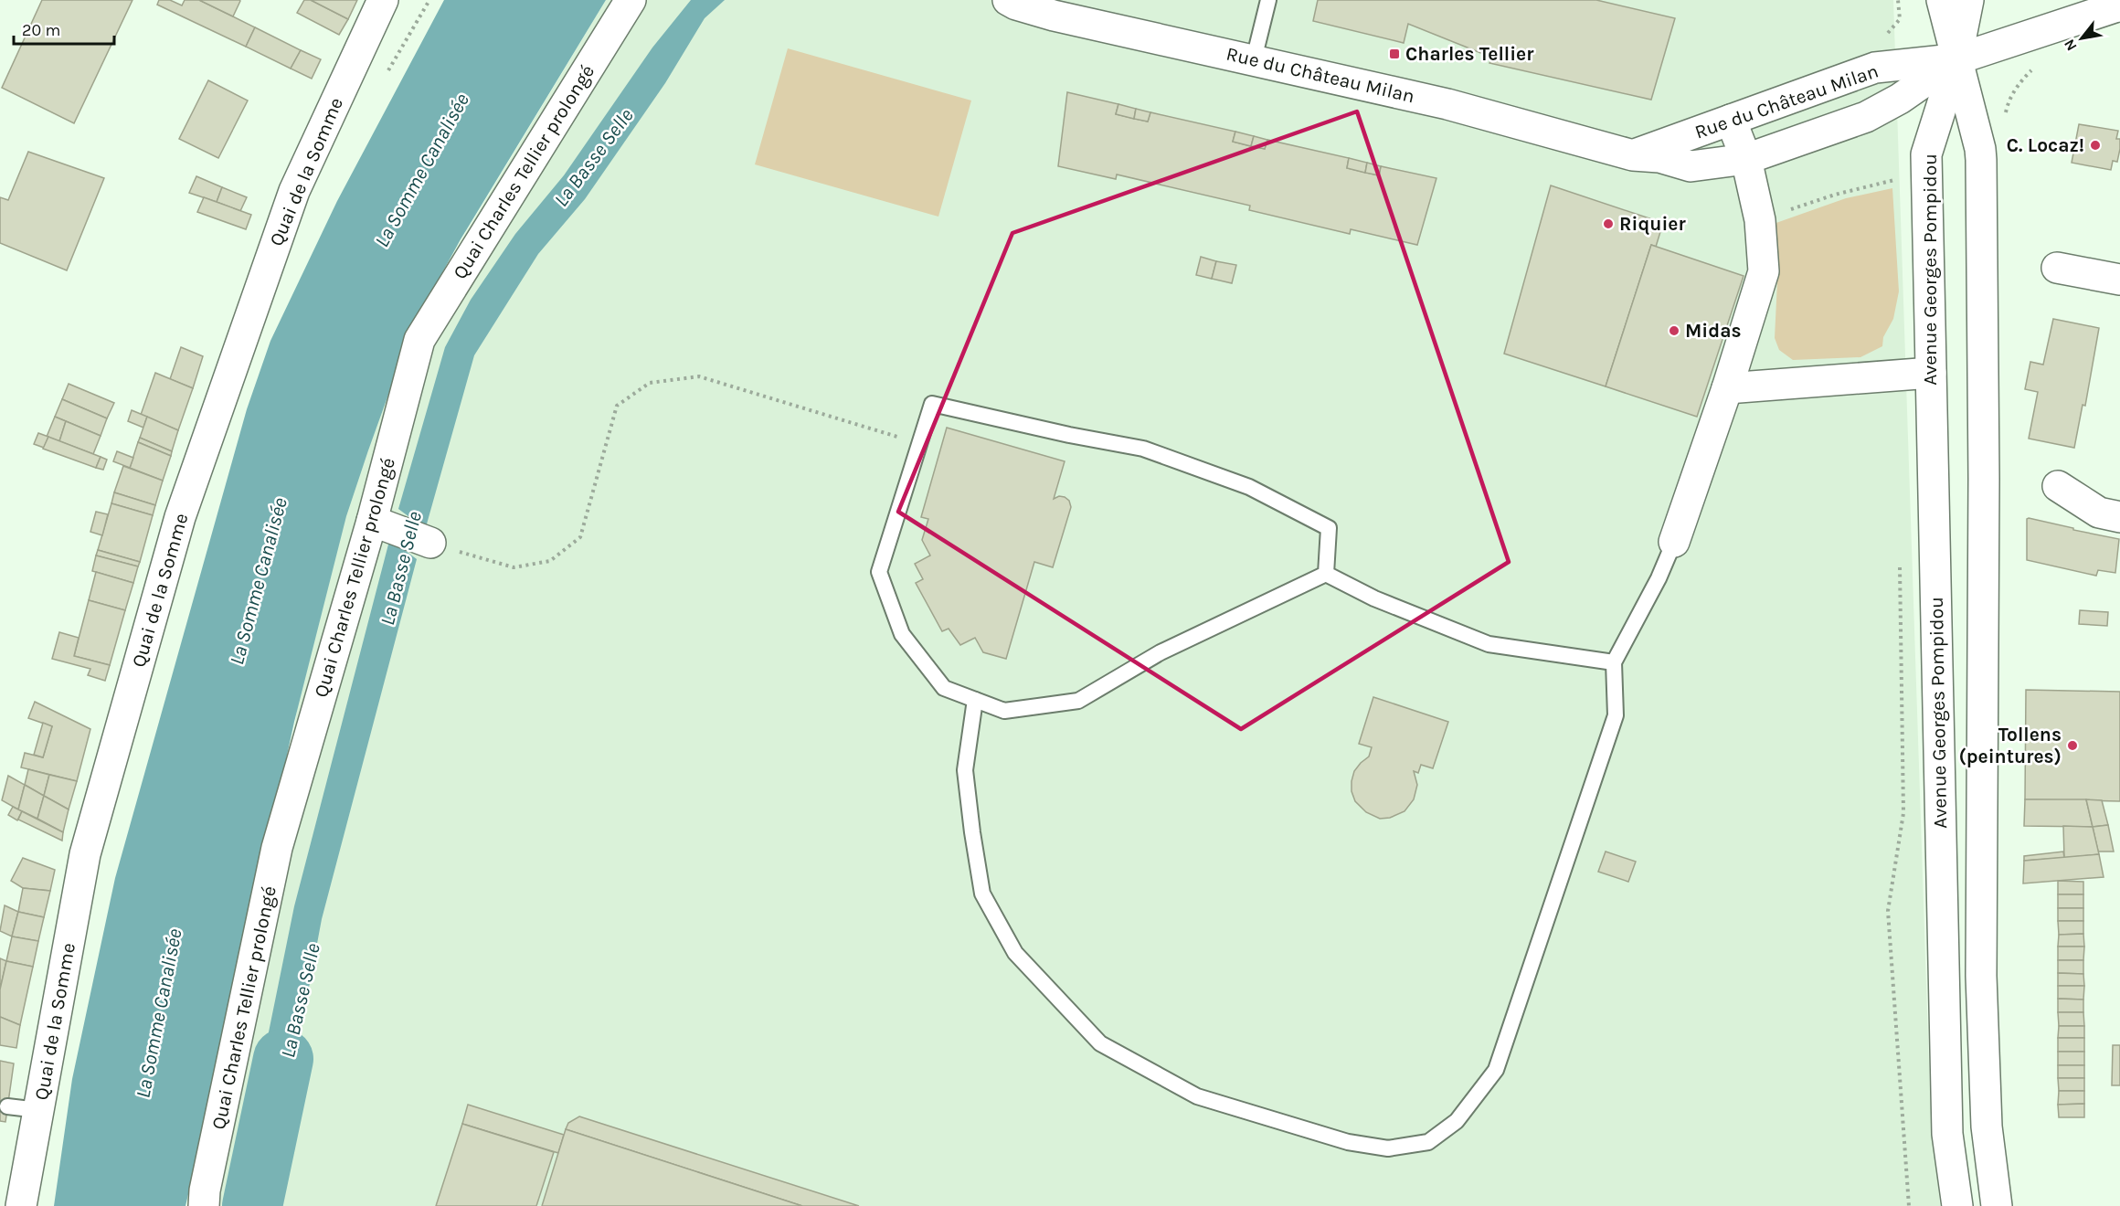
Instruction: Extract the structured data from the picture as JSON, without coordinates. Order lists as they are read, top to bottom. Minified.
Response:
{"streets":{"street":["Rue du Château Milan","Quai de la Somme","Quai Charles Tellier prolongé","Avenue Georges Pompidou"]},"crossings":[["Rue du Château Milan","Avenue Georges Pompidou"]],"water":["La Basse Selle","La Somme Canalisée"],"places":{"transit":["Charles Tellier"],"other":["C. Locaz!","Riquier","Midas","Tollens (peintures)"]},"scale_bar":"20 m","north":"bottom left"}
